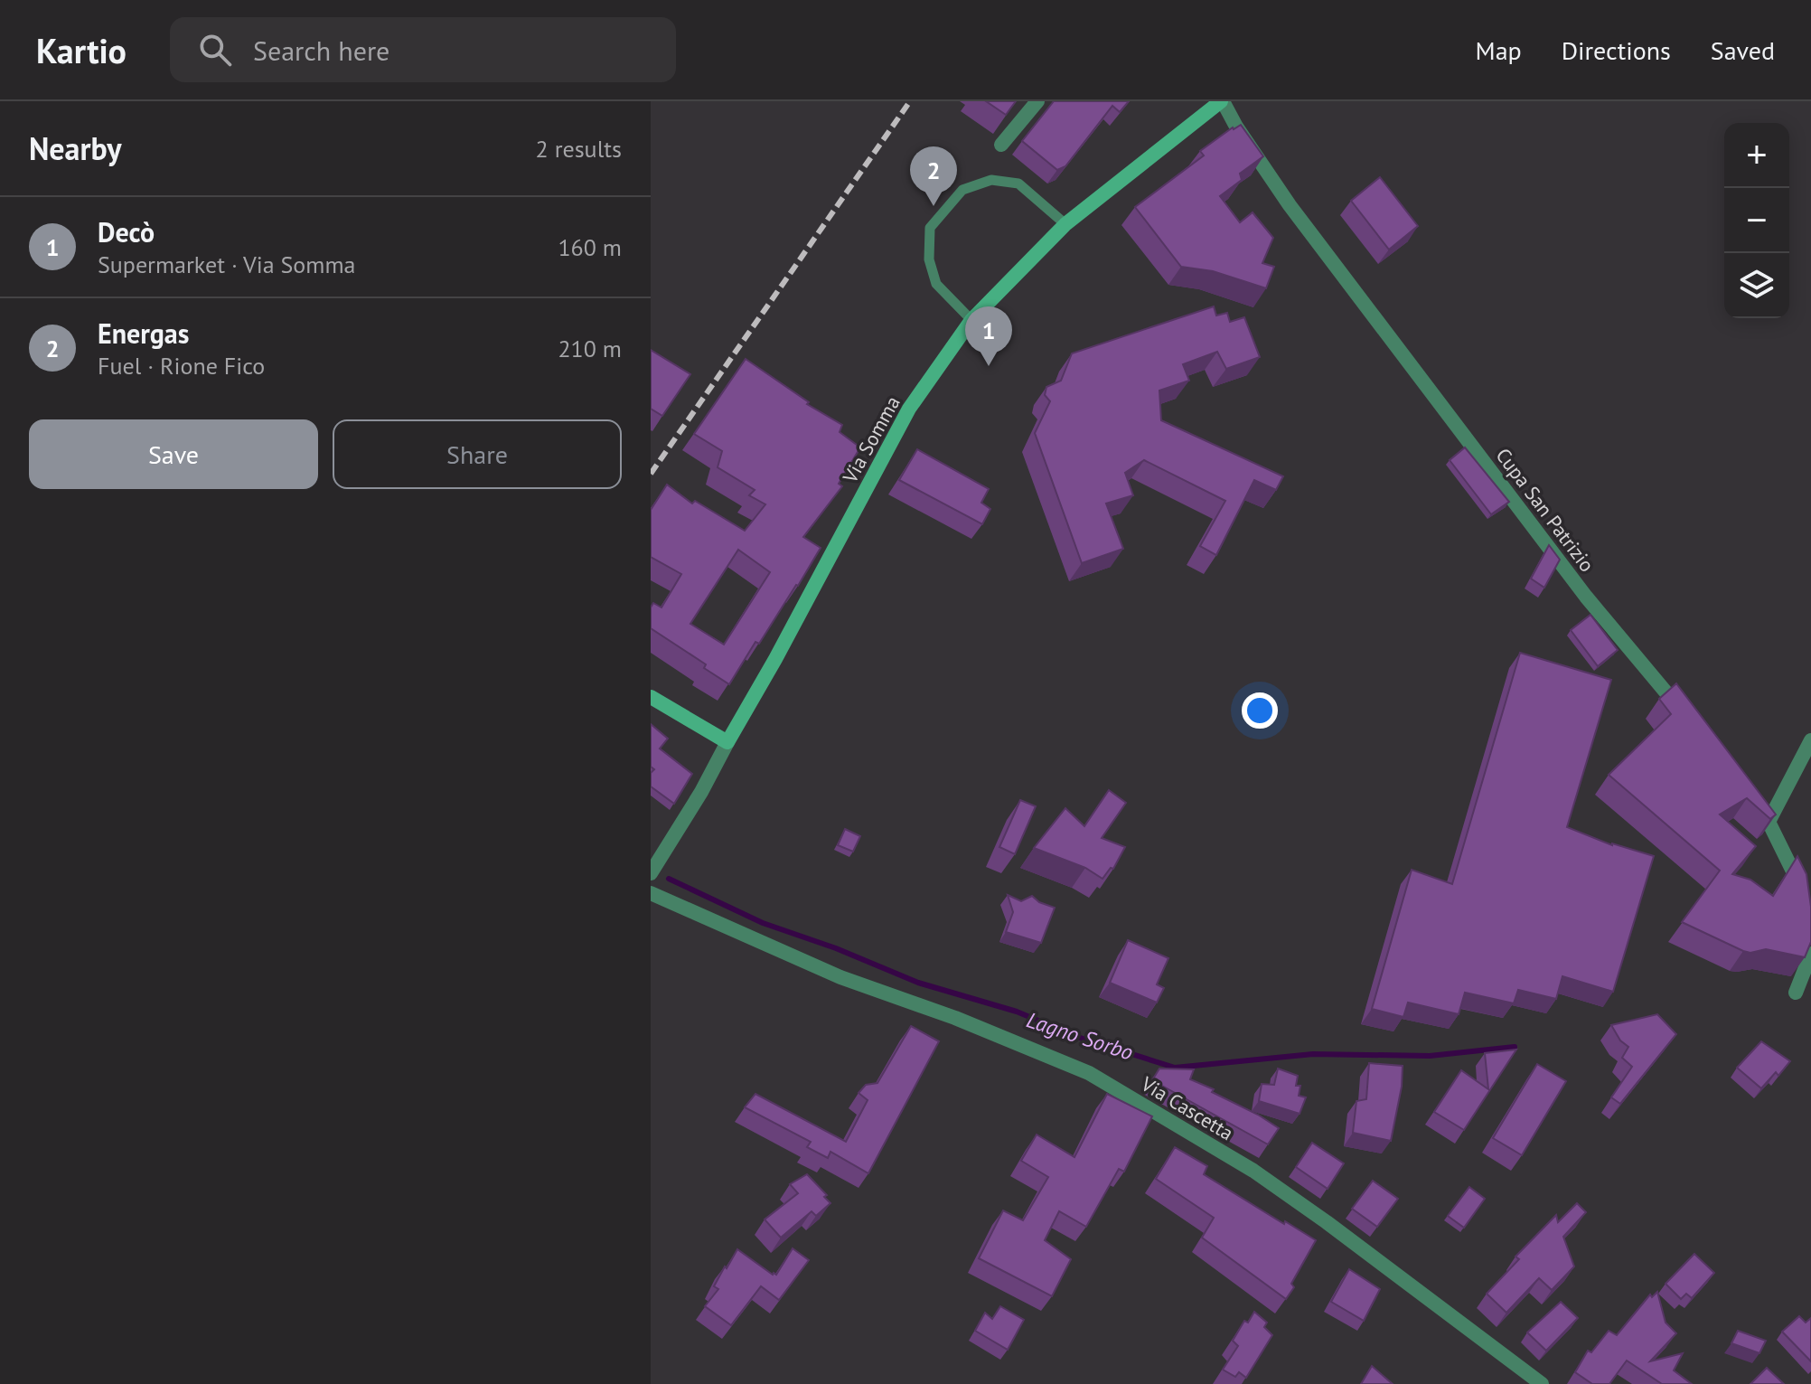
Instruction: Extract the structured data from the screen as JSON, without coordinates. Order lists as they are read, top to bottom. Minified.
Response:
{"streets":{"main road":["Via Somma"],"street":["Cupa San Patrizio","Via Cascetta"]},"crossings":[["Via Somma","Cupa San Patrizio"]],"water":["Lagno Sorbo"],"page":{"header":"Kartio","search":"Search here","nav":["Map","Directions","Saved"],"heading":["Nearby","2 results"],"map_buttons":["+","−"],"pins":["2","1"],"list":[{"mark":"1","name":"Decò","note":"Supermarket · Via Somma","value":"160 m"},{"mark":"2","name":"Energas","note":"Fuel · Rione Fico","value":"210 m"}],"buttons":["Save","Share"]}}
